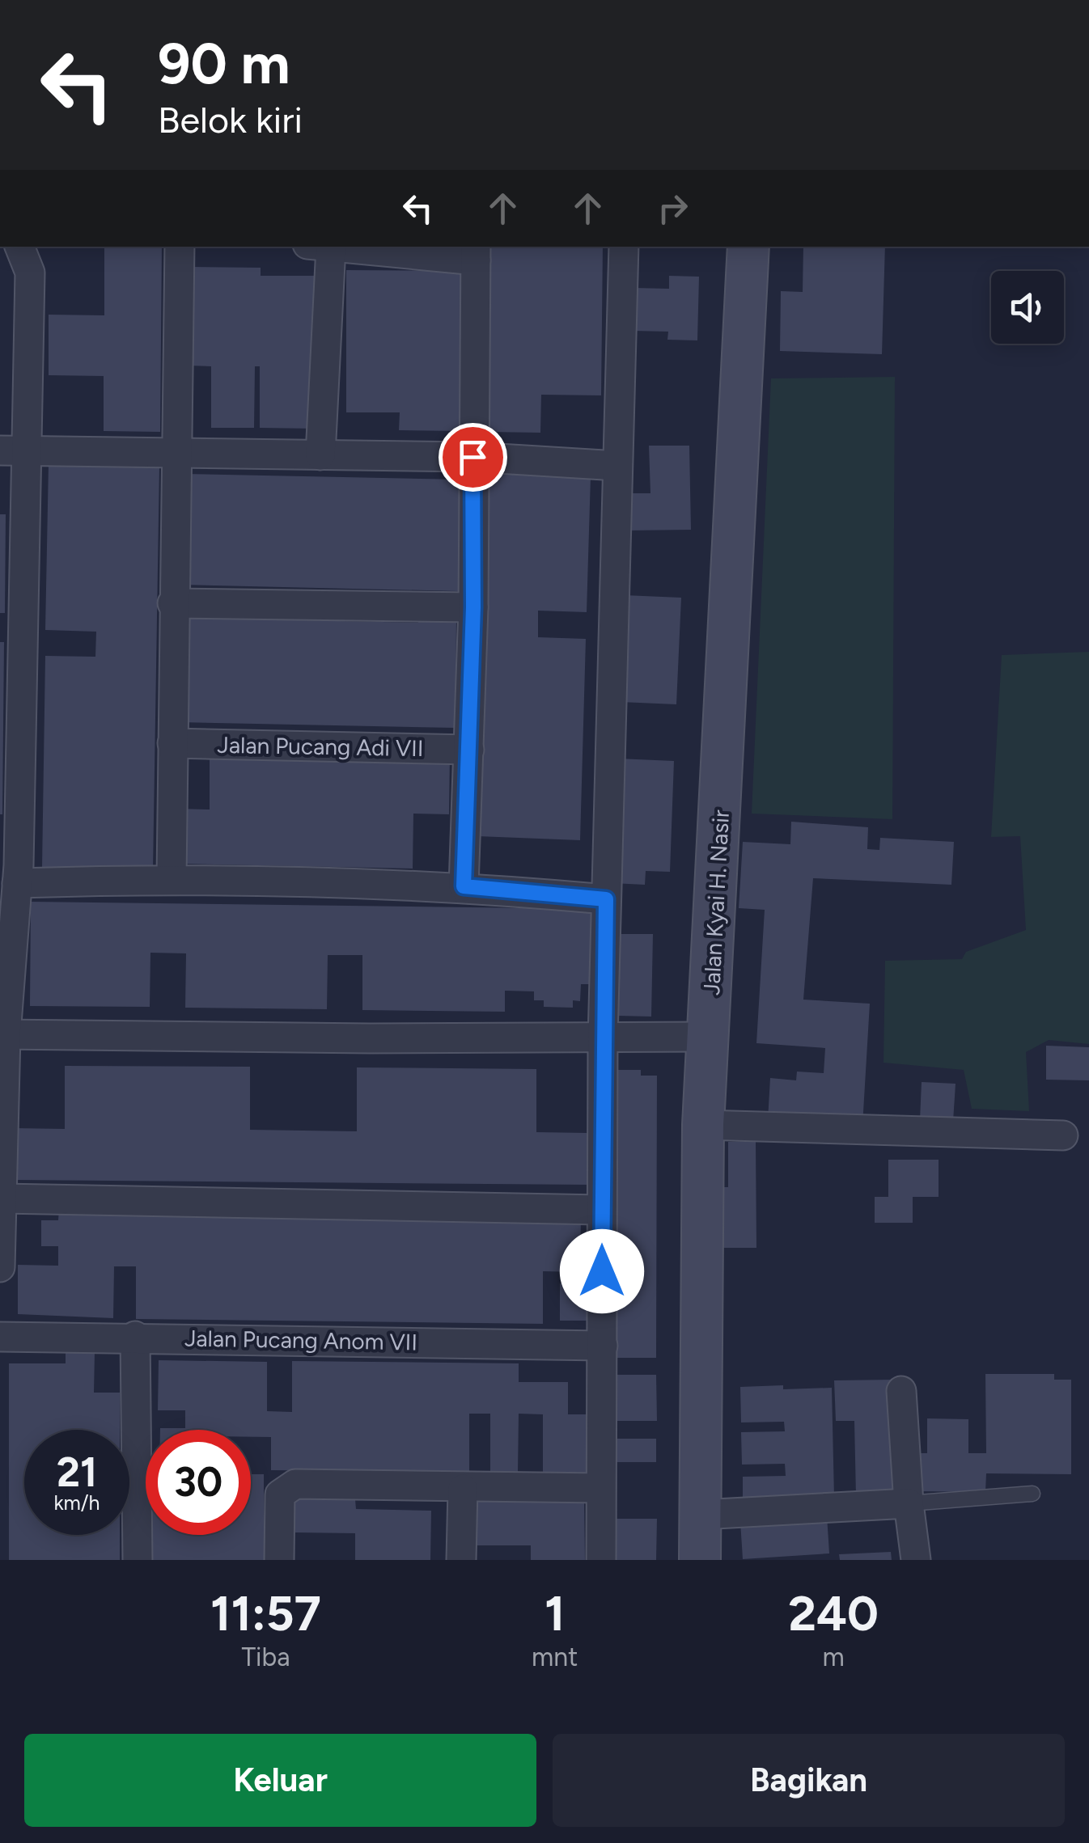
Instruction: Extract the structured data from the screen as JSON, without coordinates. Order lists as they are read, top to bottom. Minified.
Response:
{"streets":{"main road":["Jalan Kyai H. Nasir"],"street":["Jalan Pucang Adi VII","Jalan Pucang Anom VII"]},"page":{"turn":["90 m","Belok kiri"],"speed":"21 km/h","limit":"30","eta":["11:57","Tiba","1","mnt","240","m"],"buttons":["Keluar","Bagikan"]}}
